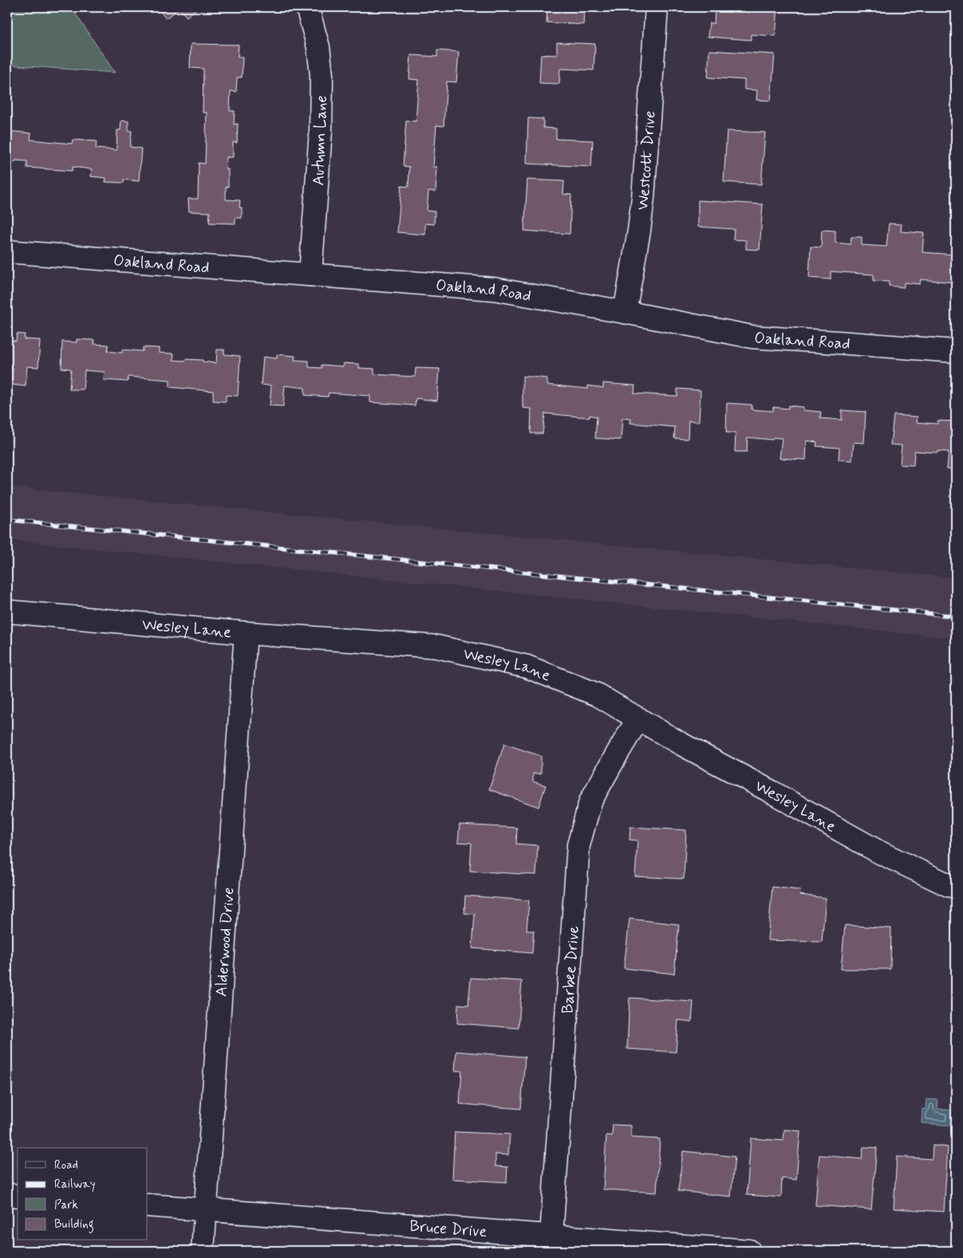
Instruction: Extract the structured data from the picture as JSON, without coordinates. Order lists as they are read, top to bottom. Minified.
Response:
{"streets":{"street":["Autumn Lane","Westcott Drive","Oakland Road","Wesley Lane","Alderwood Drive","Barbee Drive","Bruce Drive"]},"crossings":[["Autumn Lane","Oakland Road"],["Westcott Drive","Oakland Road"],["Wesley Lane","Alderwood Drive"],["Wesley Lane","Barbee Drive"],["Alderwood Drive","Bruce Drive"],["Barbee Drive","Bruce Drive"]],"legend":["Road","Railway","Park","Building"]}
